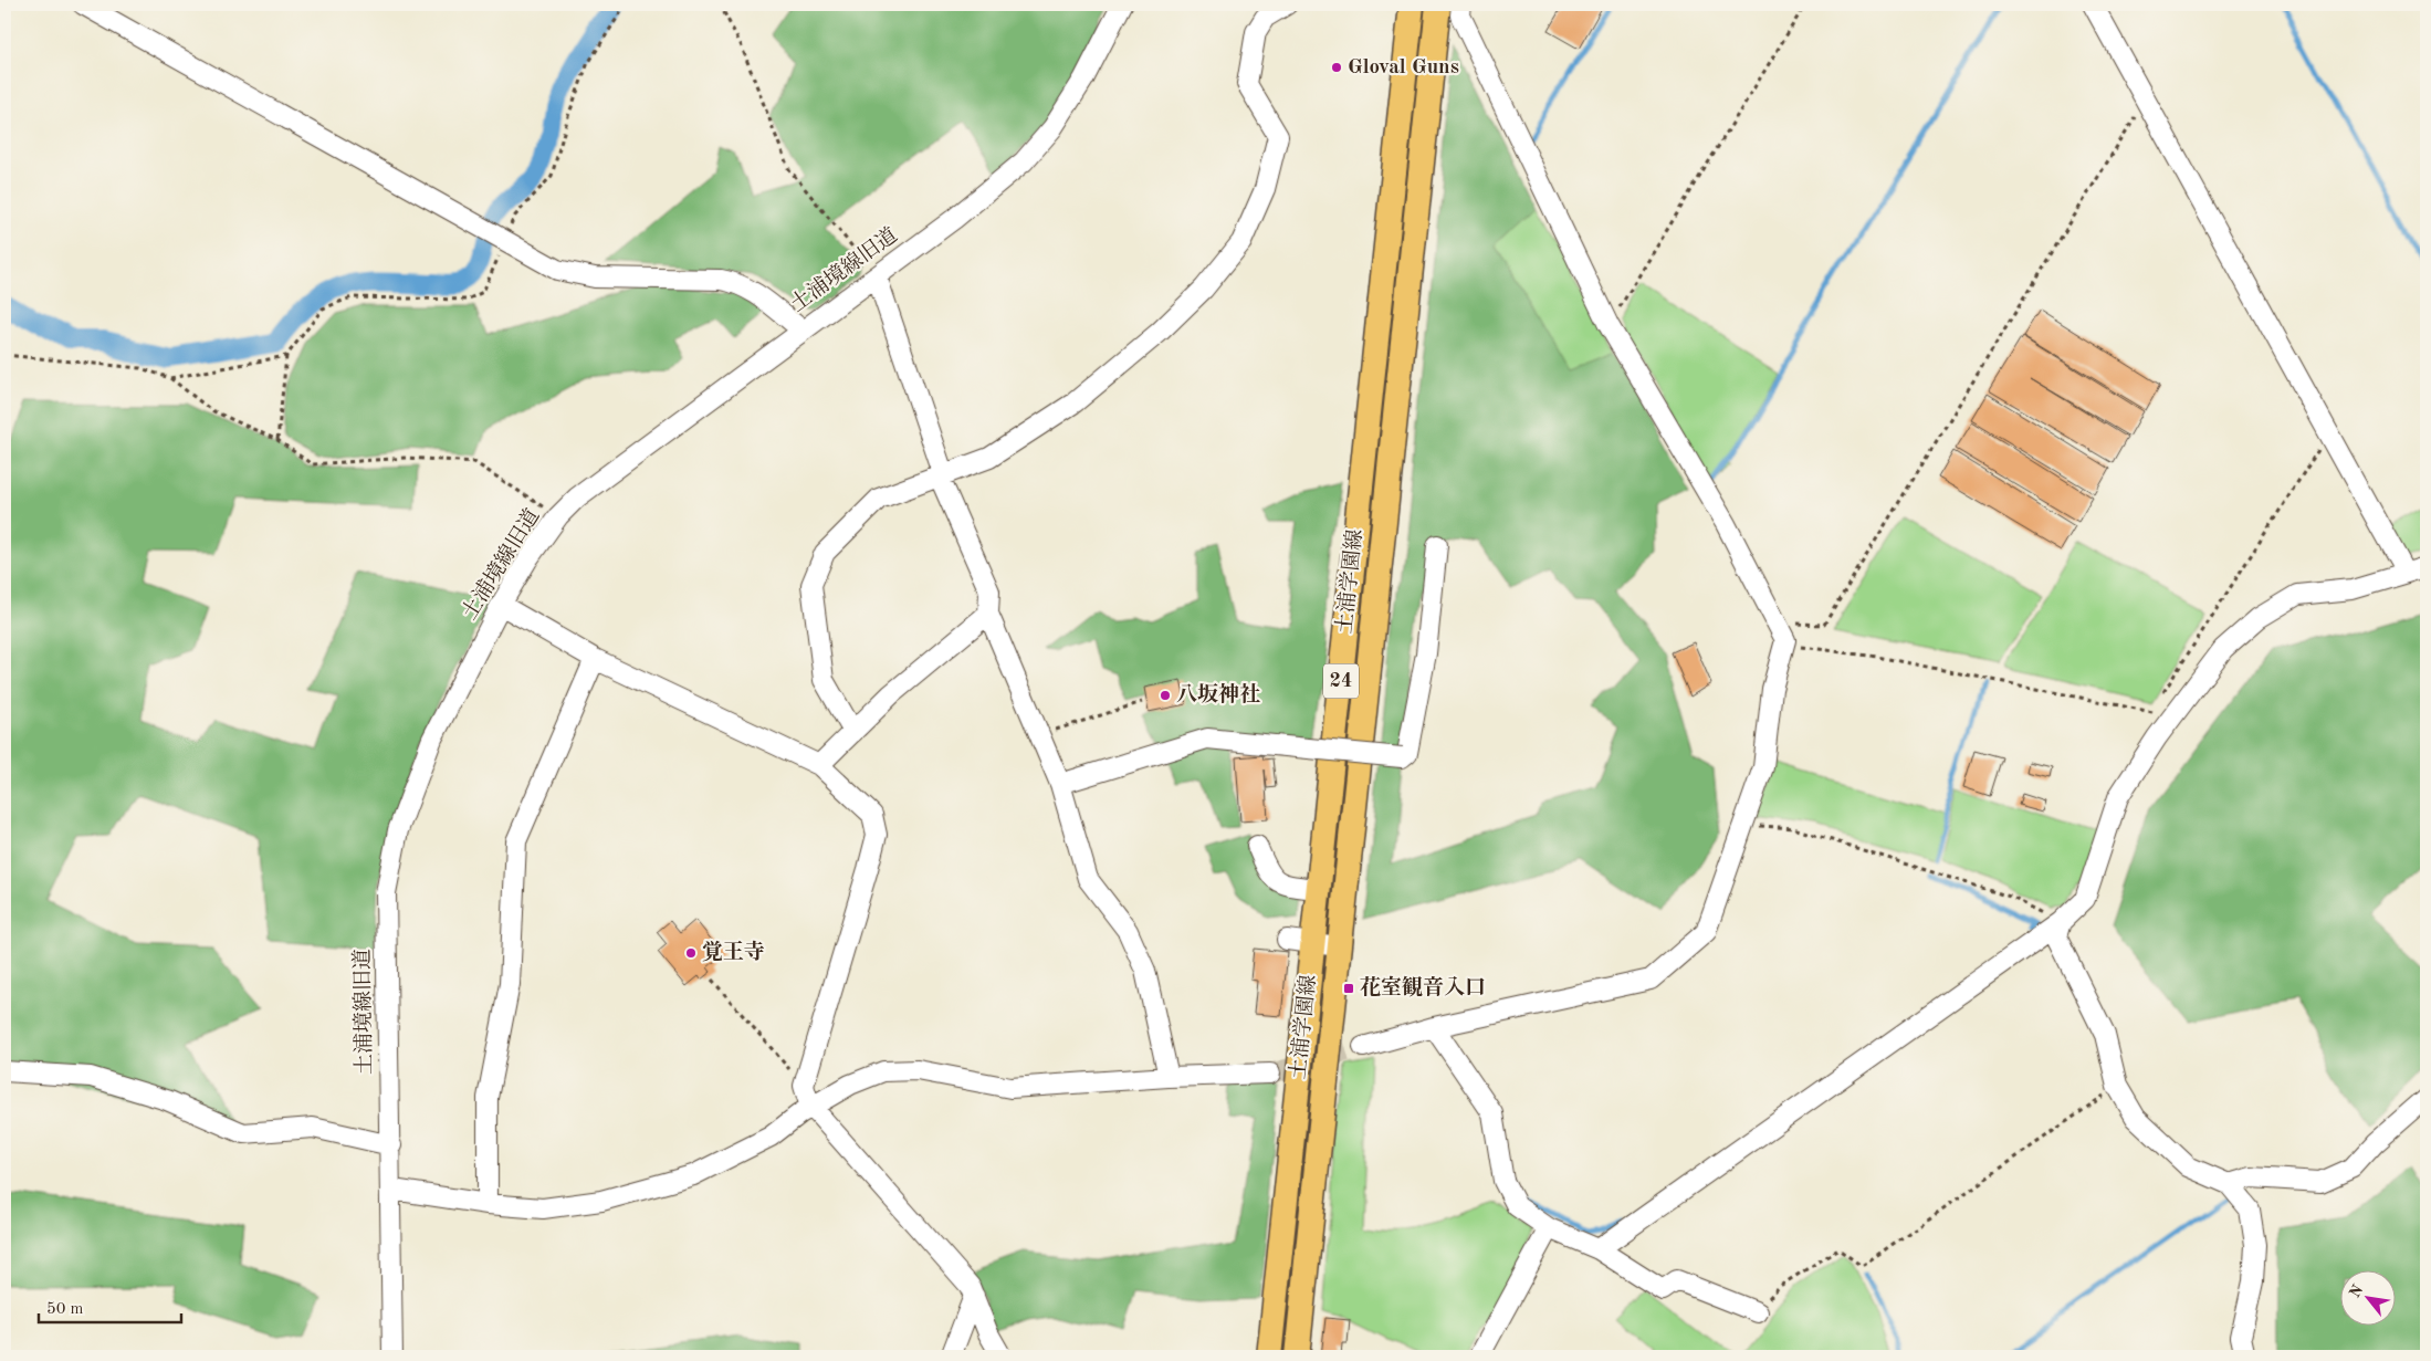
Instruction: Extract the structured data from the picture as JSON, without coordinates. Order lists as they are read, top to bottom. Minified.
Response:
{"streets":{"main road":["土浦学園線","24"],"street":["土浦境線旧道"]},"places":{"other":["Gloval Guns","八坂神社","覚王寺"],"transit":["花室観音入口"]},"scale_bar":"50 m","north":"top left"}
